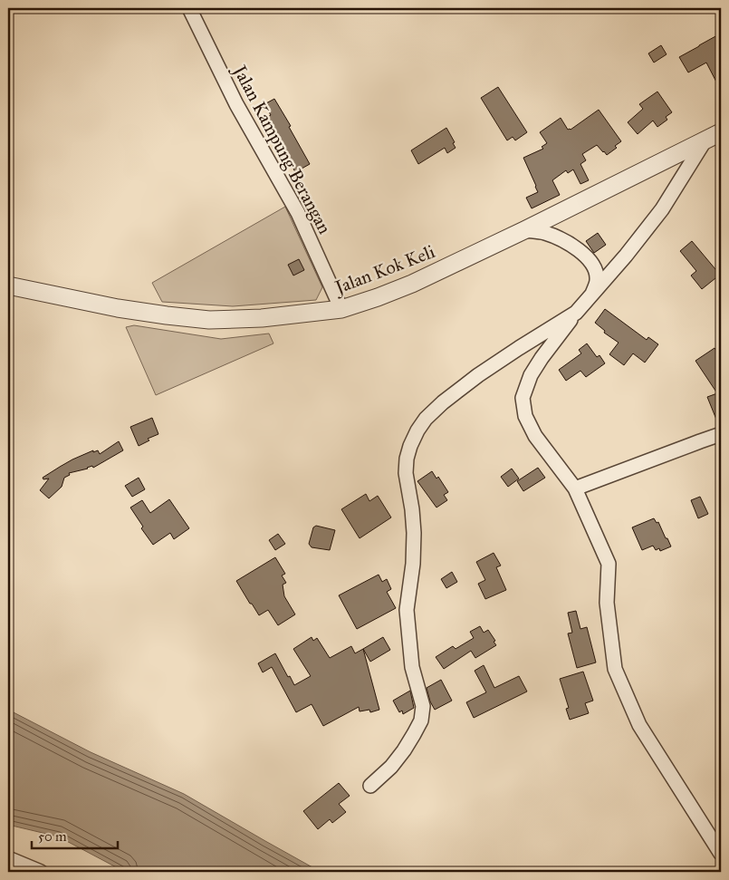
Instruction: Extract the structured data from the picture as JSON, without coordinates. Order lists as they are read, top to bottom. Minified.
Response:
{"streets":{"street":["Jalan Kampung Berangan","Jalan Kok Keli"]},"crossings":[["Jalan Kampung Berangan","Jalan Kok Keli"]],"scale_bar":"50 m"}
